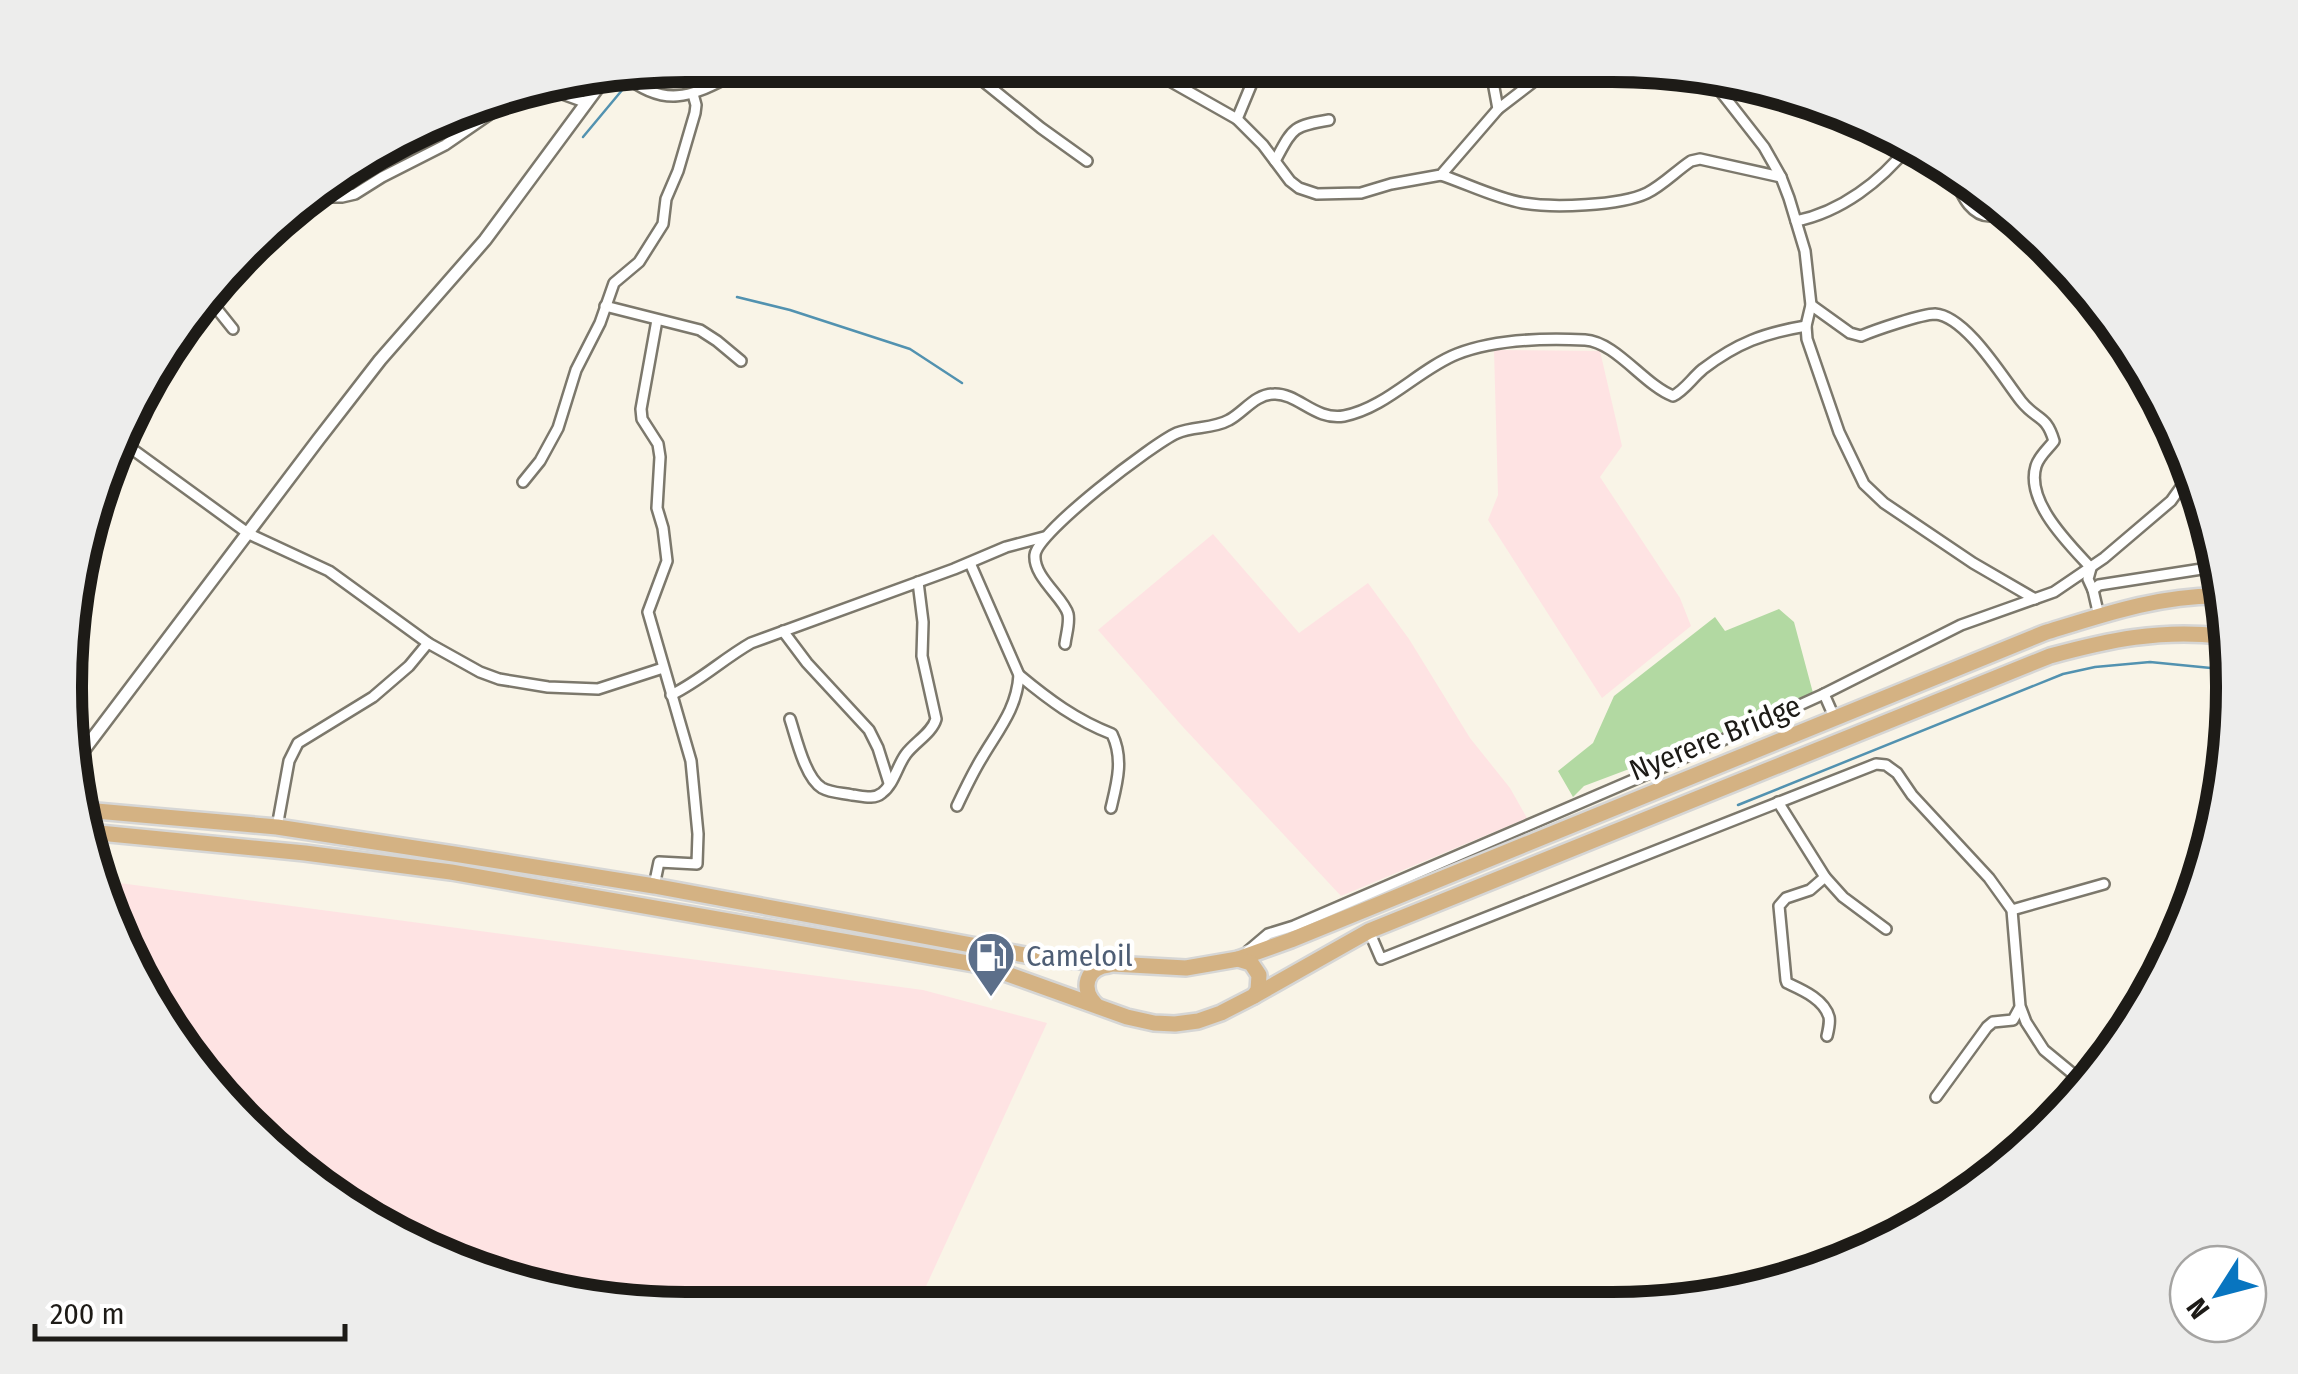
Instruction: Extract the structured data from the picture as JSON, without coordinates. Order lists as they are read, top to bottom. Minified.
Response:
{"streets":{"main road":["Nyerere Bridge"]},"places":{"fuel station":["Cameloil"]},"scale_bar":"200 m","north":"bottom left"}
